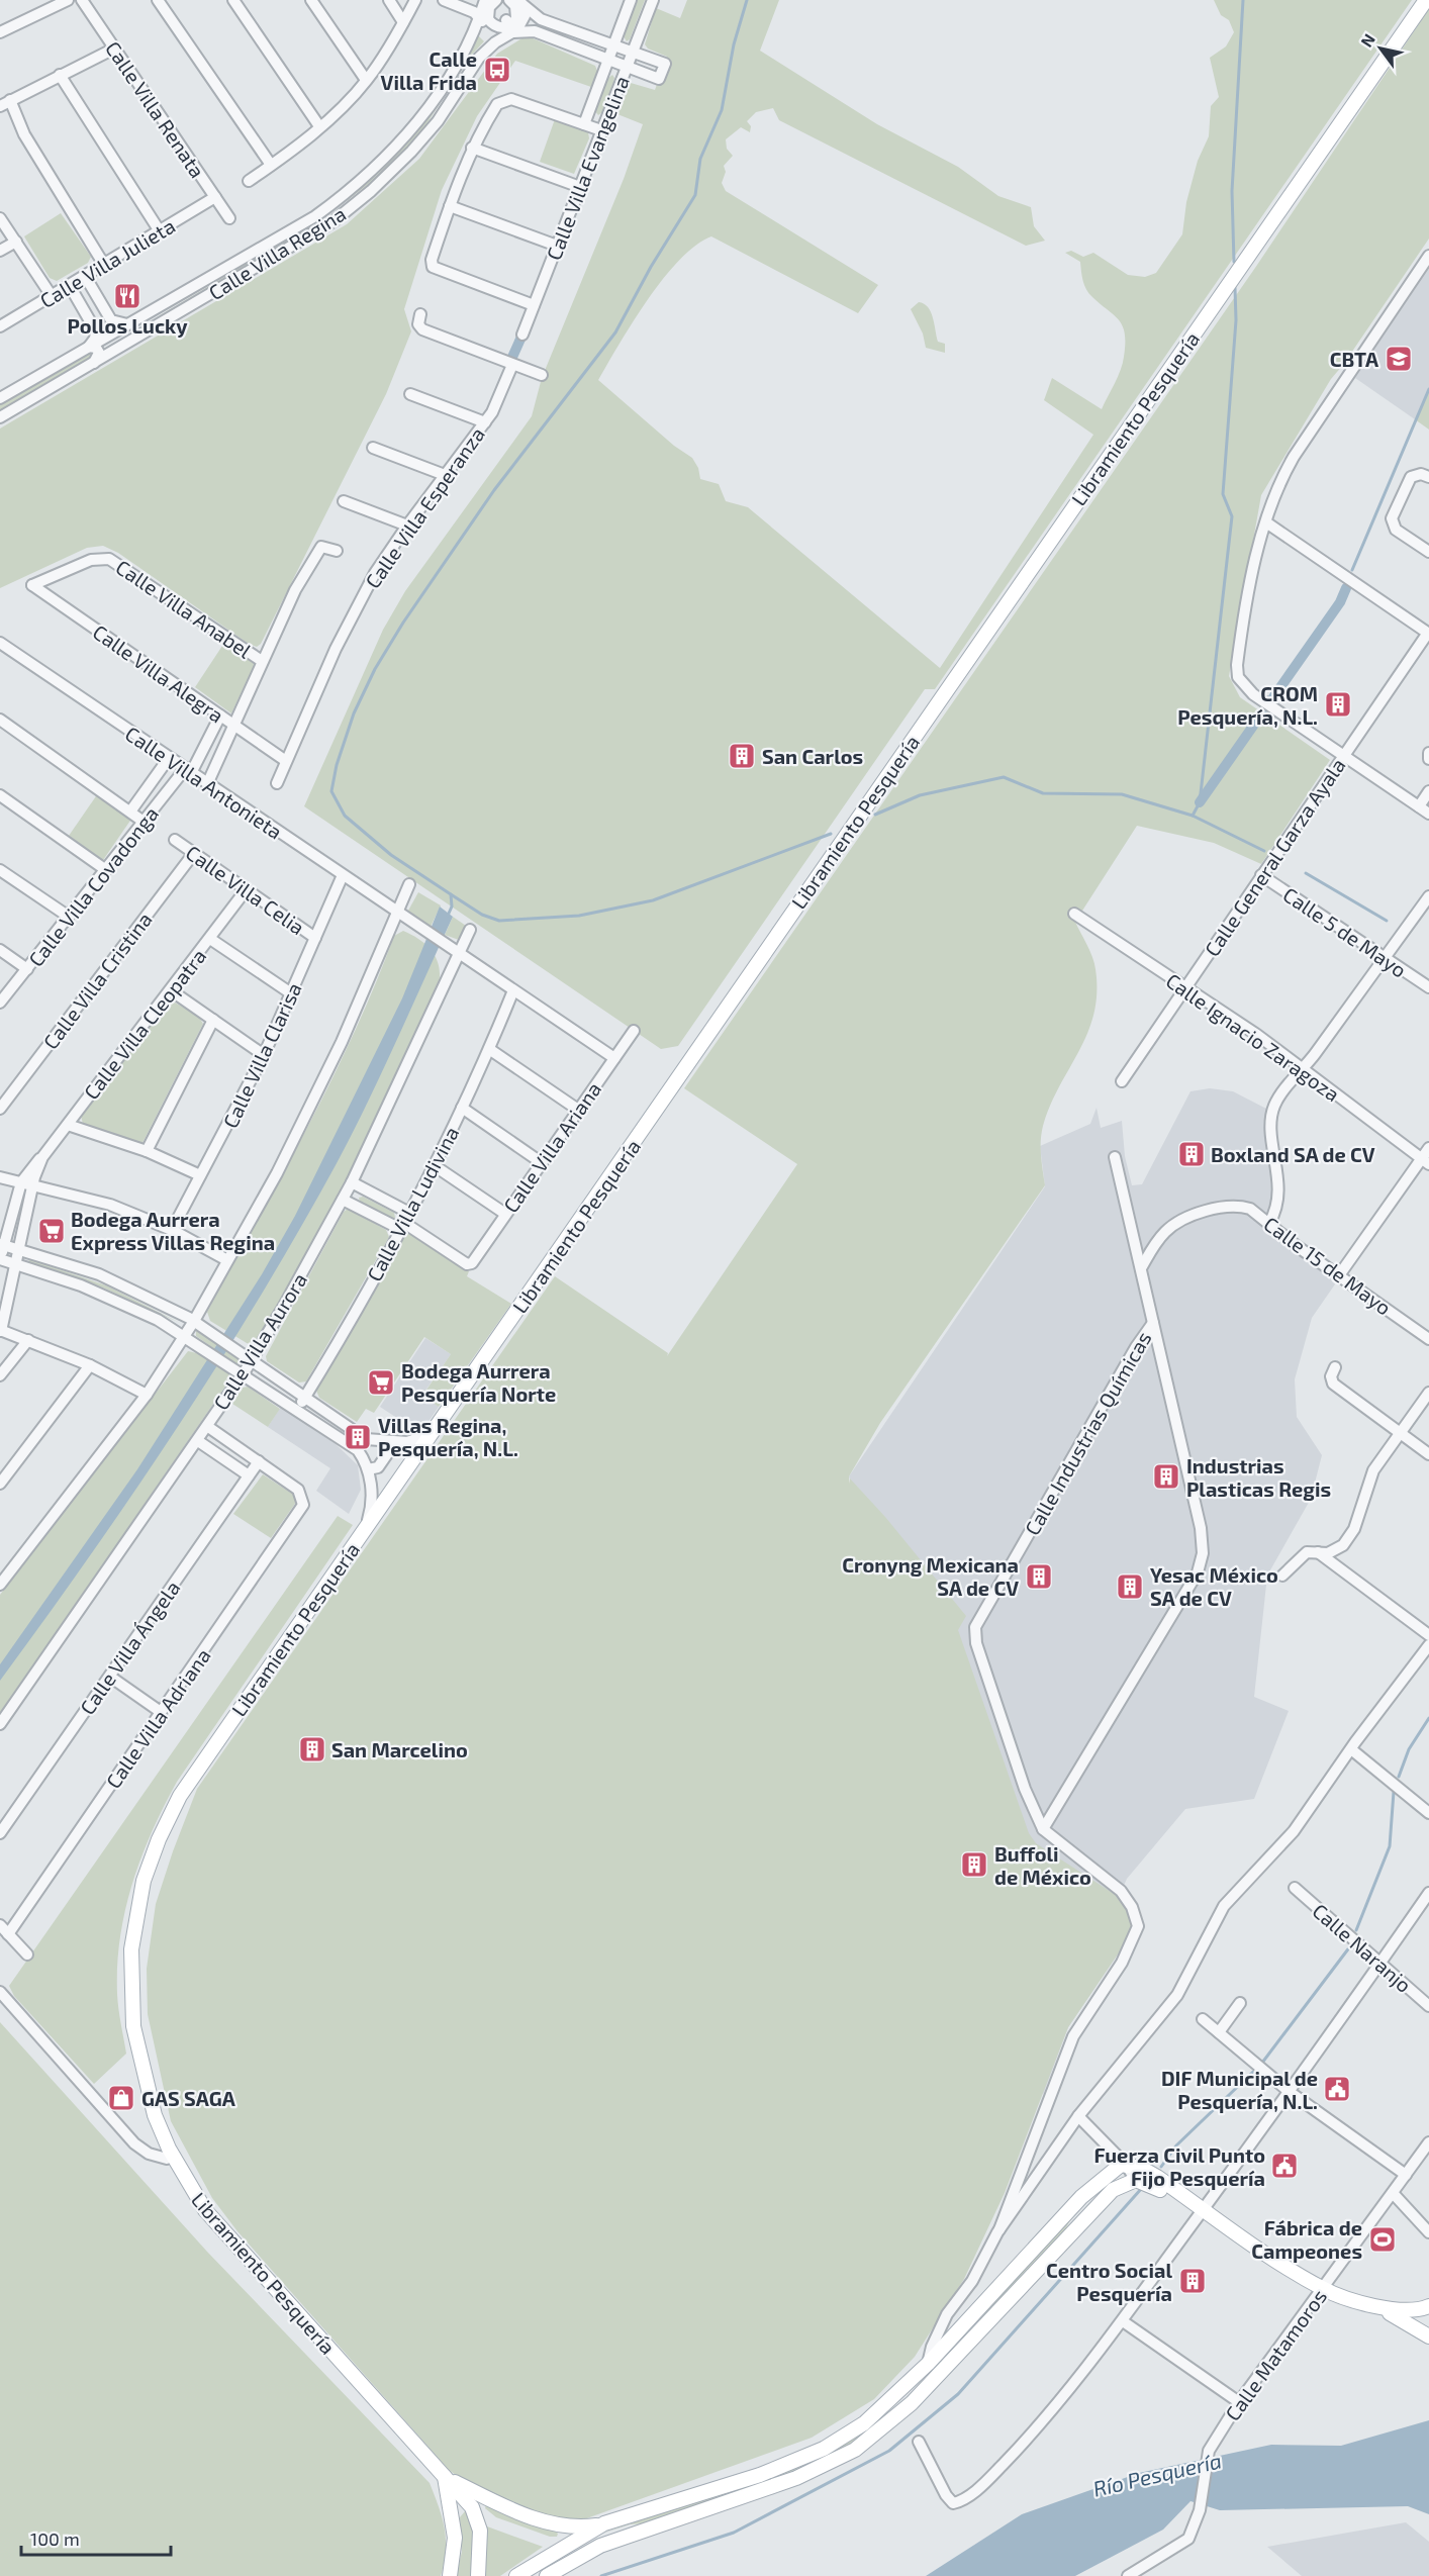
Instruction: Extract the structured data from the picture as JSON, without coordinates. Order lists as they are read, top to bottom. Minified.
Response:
{"streets":{"main road":["Libramiento Pesquería"],"street":["Calle Villa Renata","Calle Villa Evangelina","Calle Villa Regina","Calle Villa Julieta","Calle Villa Esperanza","Calle Villa Anabel","Calle Villa Alegra","Calle Villa Antonieta","Calle General Garza Ayala","Calle Villa Covadonga","Calle Villa Celia","Calle 5 de Mayo","Calle Villa Cristina","Calle Villa Cleopatra","Calle Ignacio Zaragoza","Calle Villa Clarisa","Calle Villa Ariana","Calle Villa Ludivina","Calle 15 de Mayo","Calle Villa Aurora","Calle Industrias Químicas","Calle Villa Ángela","Calle Villa Adriana","Calle Naranjo","Calle Matamoros"]},"crossings":[["Calle Villa Renata","Calle Villa Julieta"],["Calle Villa Esperanza","Calle Villa Alegra"],["Calle Villa Anabel","Calle Villa Alegra"],["Calle Villa Alegra","Calle Villa Covadonga"],["Calle Villa Antonieta","Calle Villa Covadonga"],["Calle Villa Antonieta","Calle Villa Clarisa"],["Calle Villa Antonieta","Calle Villa Aurora"],["Calle General Garza Ayala","Calle 5 de Mayo"],["Calle General Garza Ayala","Calle Ignacio Zaragoza"],["Calle Villa Celia","Calle Villa Cristina"],["Calle Villa Celia","Calle Villa Cleopatra"],["Calle Villa Celia","Calle Villa Clarisa"],["Calle Villa Ariana","Calle Villa Ludivina"],["Calle Villa Ángela","Calle Villa Adriana"]],"water":["Río Pesquería"],"places":{"bus stop":["Calle Villa Frida"],"restaurant":["Pollos Lucky"],"school or university":["CBTA"],"building":["CROM Pesquería, N.L.","San Carlos","Boxland SA de CV","Villas Regina, Pesquería, N.L.","Industrias Plasticas Regis","Cronyng Mexicana SA de CV","Yesac México SA de CV","San Marcelino","Buffoli de México","Centro Social Pesquería"],"supermarket":["Bodega Aurrera Express Villas Regina","Bodega Aurrera Pesquería Norte"],"public building":["DIF Municipal de Pesquería, N.L.","Fuerza Civil Punto Fijo Pesquería"],"shop":["GAS SAGA"],"sports":["Fábrica de Campeones"]},"scale_bar":"100 m","north":"top left"}
